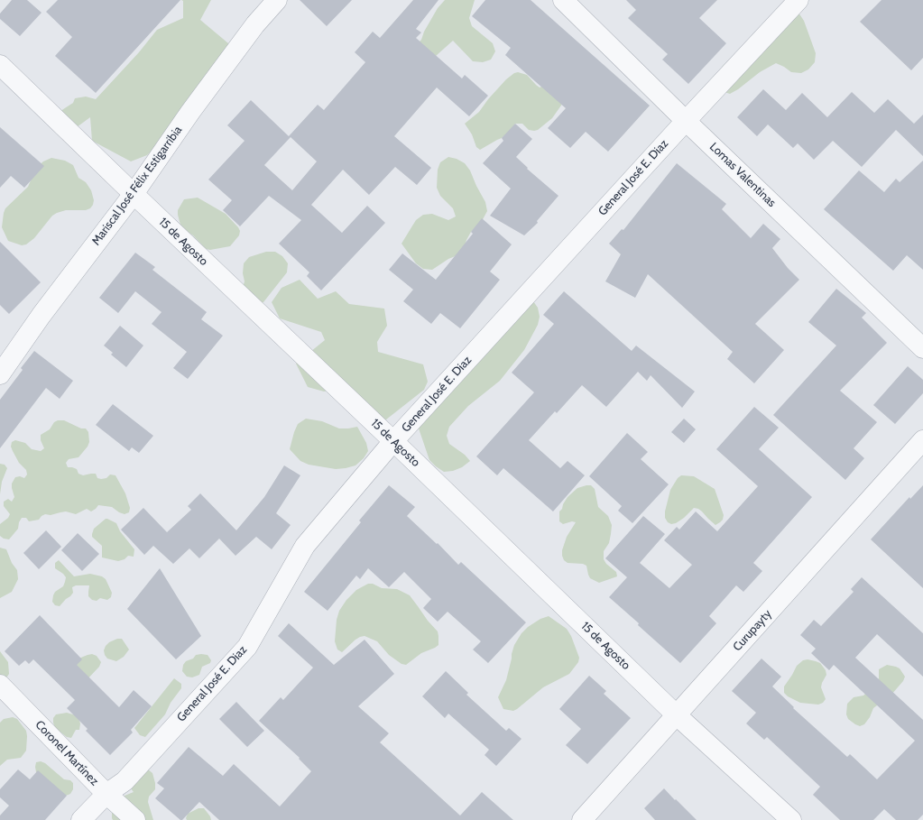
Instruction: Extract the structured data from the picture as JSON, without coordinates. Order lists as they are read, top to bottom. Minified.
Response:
{"streets":{"street":["Lomas Valentinas","General José E. Diaz","Mariscal José Félix Estigarribia","15 de Agosto","Curupayty","Coronel Martínez"]},"crossings":[["Lomas Valentinas","General José E. Diaz"],["General José E. Diaz","15 de Agosto"],["General José E. Diaz","Coronel Martínez"],["Mariscal José Félix Estigarribia","15 de Agosto"],["15 de Agosto","Curupayty"]]}
